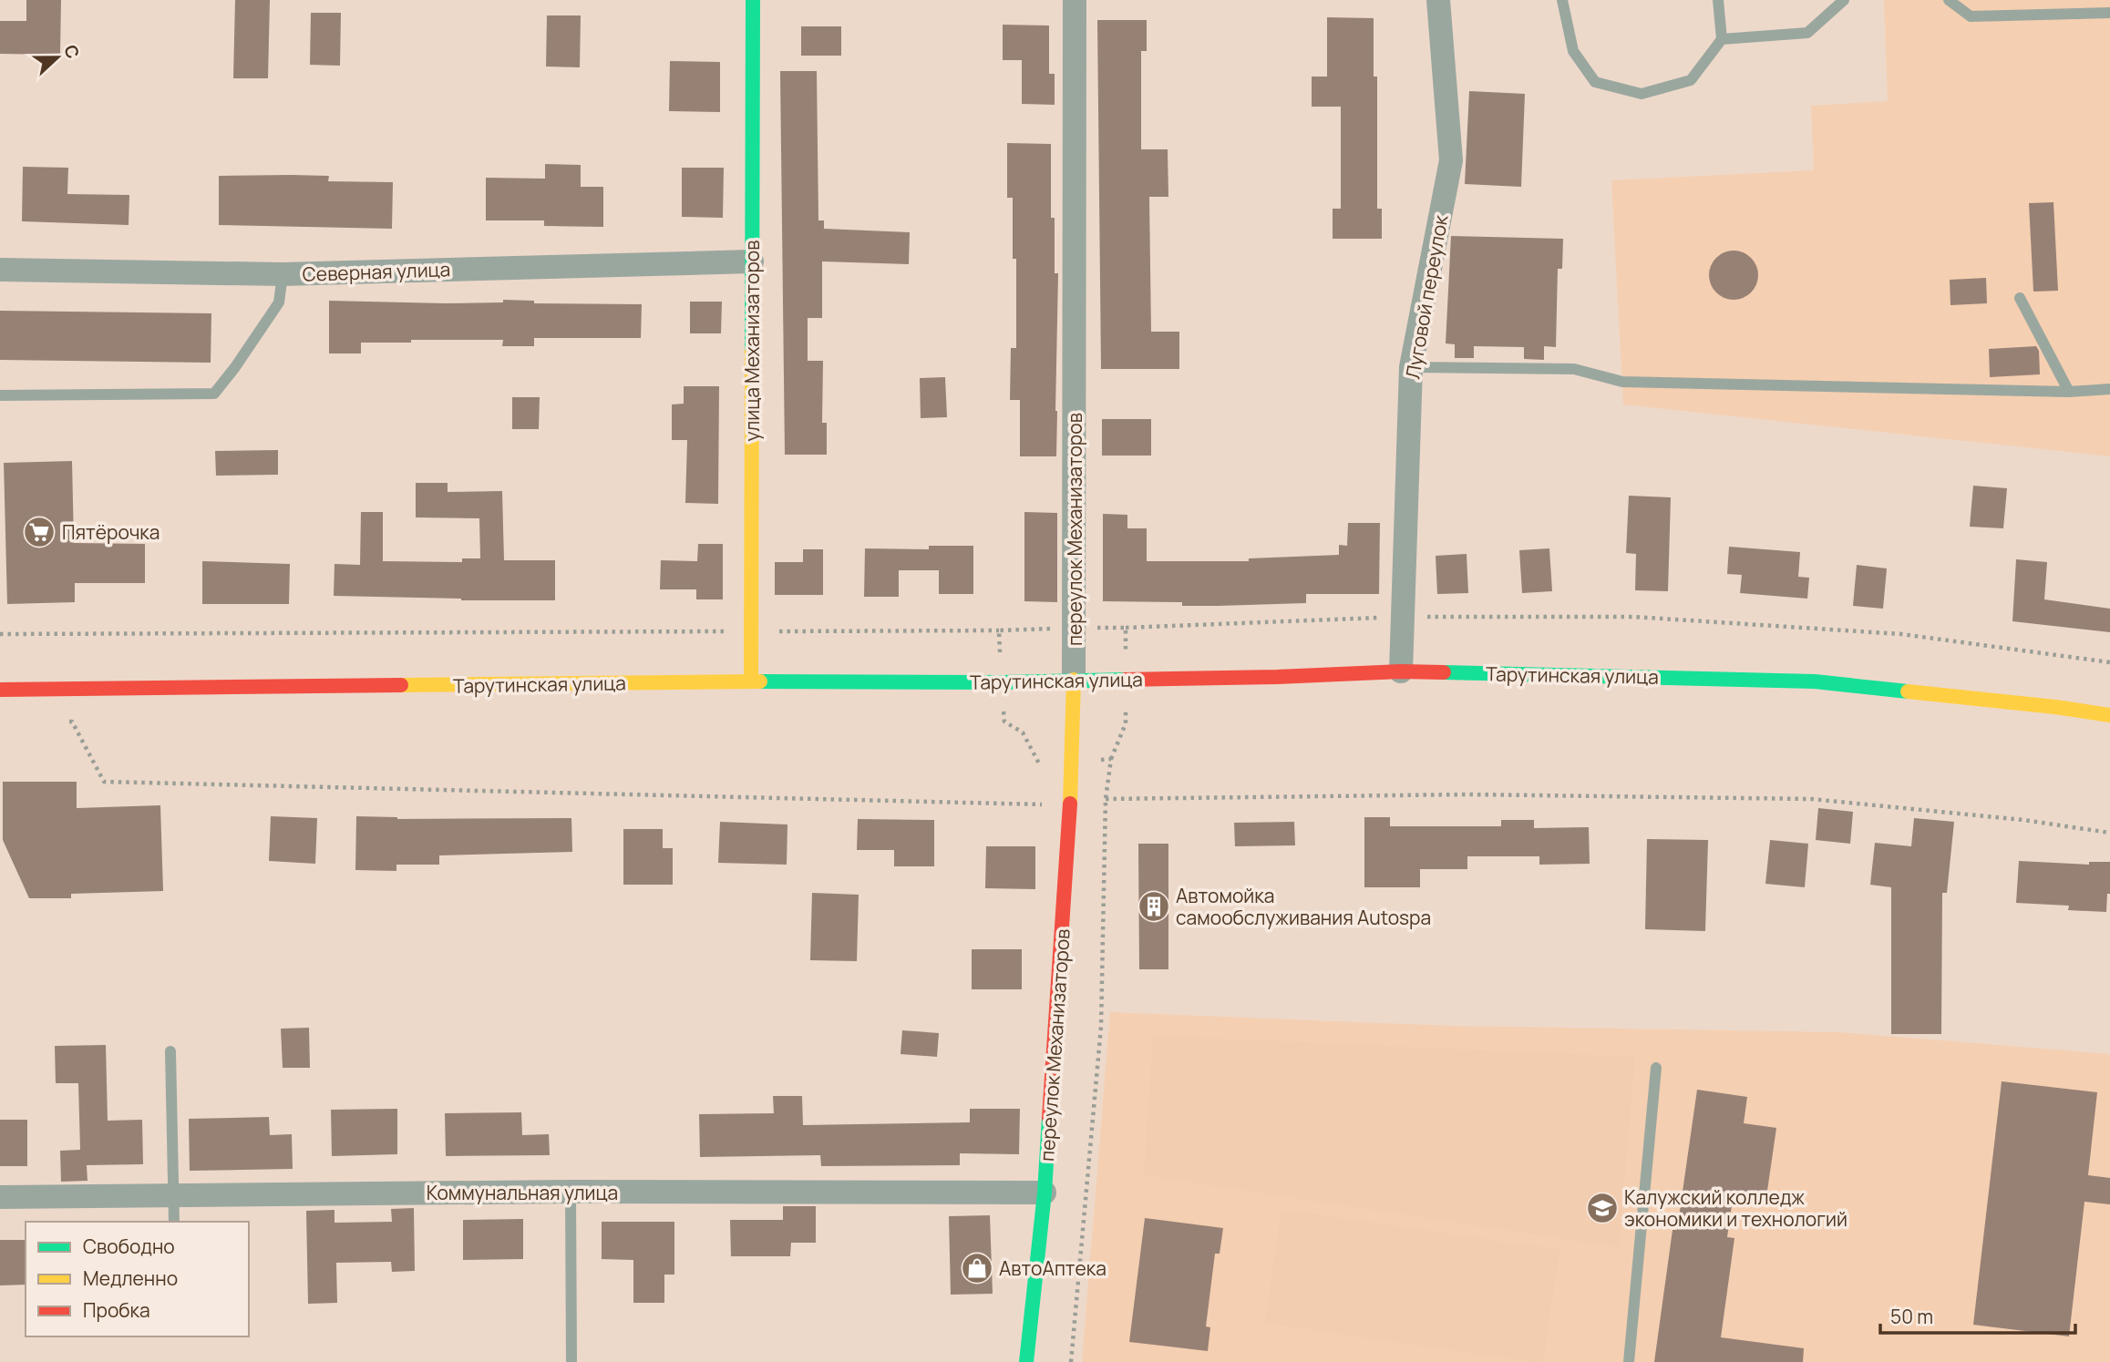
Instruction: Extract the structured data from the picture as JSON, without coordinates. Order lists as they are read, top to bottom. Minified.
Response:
{"streets":{"main road":["улица Механизаторов","переулок Механизаторов","Тарутинская улица"],"street":["Северная улица","Луговой переулок","Коммунальная улица"]},"crossings":[["Северная улица","улица Механизаторов"],["Луговой переулок","Тарутинская улица"],["улица Механизаторов","Тарутинская улица"],["переулок Механизаторов","Тарутинская улица"],["переулок Механизаторов","Коммунальная улица"]],"places":{"supermarket":["Пятёрочка"],"building":["Автомойка самообслуживания Autospa"],"school or university":["Калужский колледж экономики и технологий"],"shop":["АвтоАптека"]},"legend":["Свободно","Медленно","Пробка"],"scale_bar":"50 m","north":"right"}
